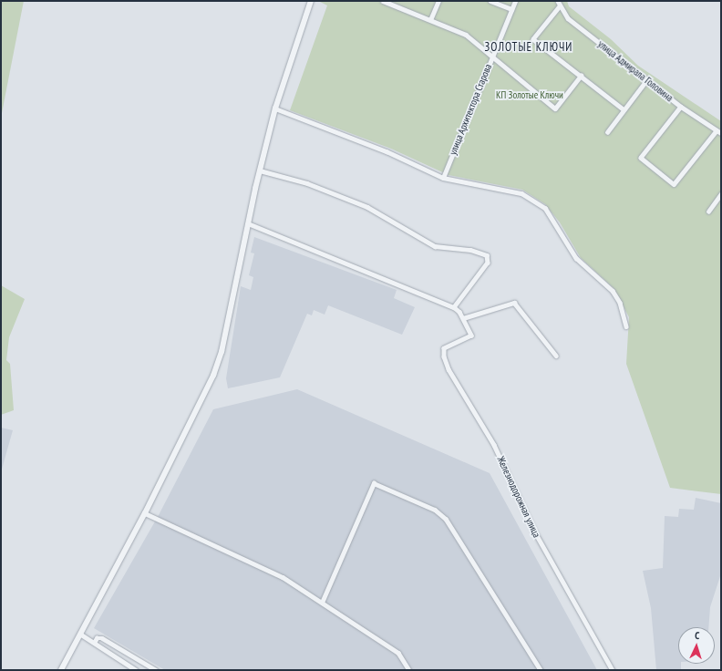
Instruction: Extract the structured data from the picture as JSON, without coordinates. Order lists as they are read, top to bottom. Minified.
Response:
{"streets":{"street":["улица Адмирала Головина","улица Архитектора Старова","Железнодорожная улица"]},"districts":["ЗОЛОТЫЕ КЛЮЧИ"],"parks":["КП Золотые Ключи"],"north":"top"}
